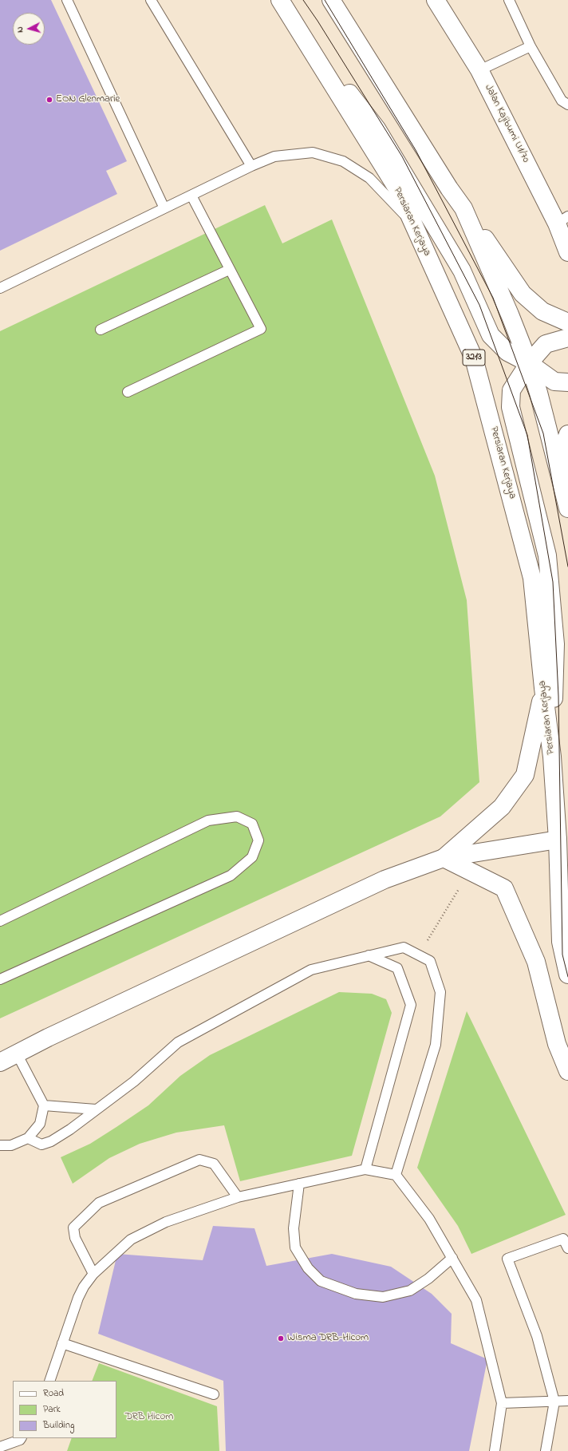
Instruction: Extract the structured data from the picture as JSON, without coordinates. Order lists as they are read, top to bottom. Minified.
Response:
{"streets":{"main road":["Jalan Kajibumi U1/70","Persiaran Kerjaya","3213"]},"parks":["DRB Hicom"],"places":["EON Glenmarie","Wisma DRB-Hicom"],"legend":["Road","Park","Building"],"north":"left"}
